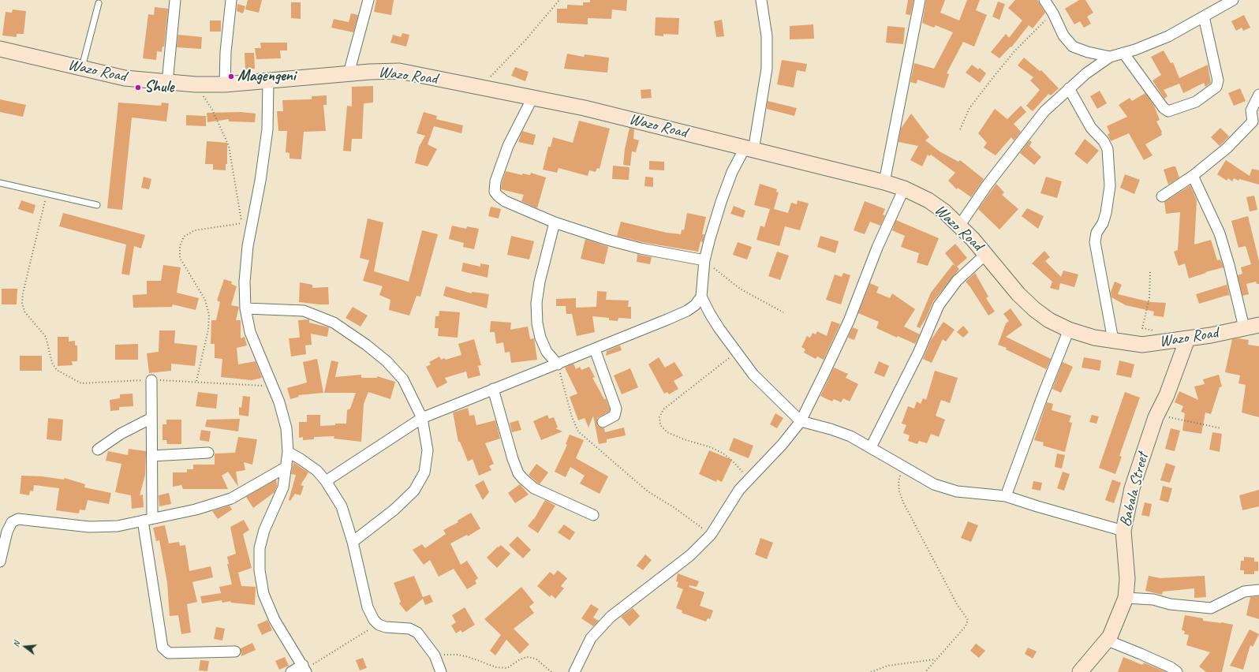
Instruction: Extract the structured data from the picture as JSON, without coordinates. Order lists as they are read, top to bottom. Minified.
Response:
{"streets":{"main road":["Wazo Road","Babala Street"]},"crossings":[["Wazo Road","Babala Street"]],"places":["Magengeni","Shule"],"north":"left"}
